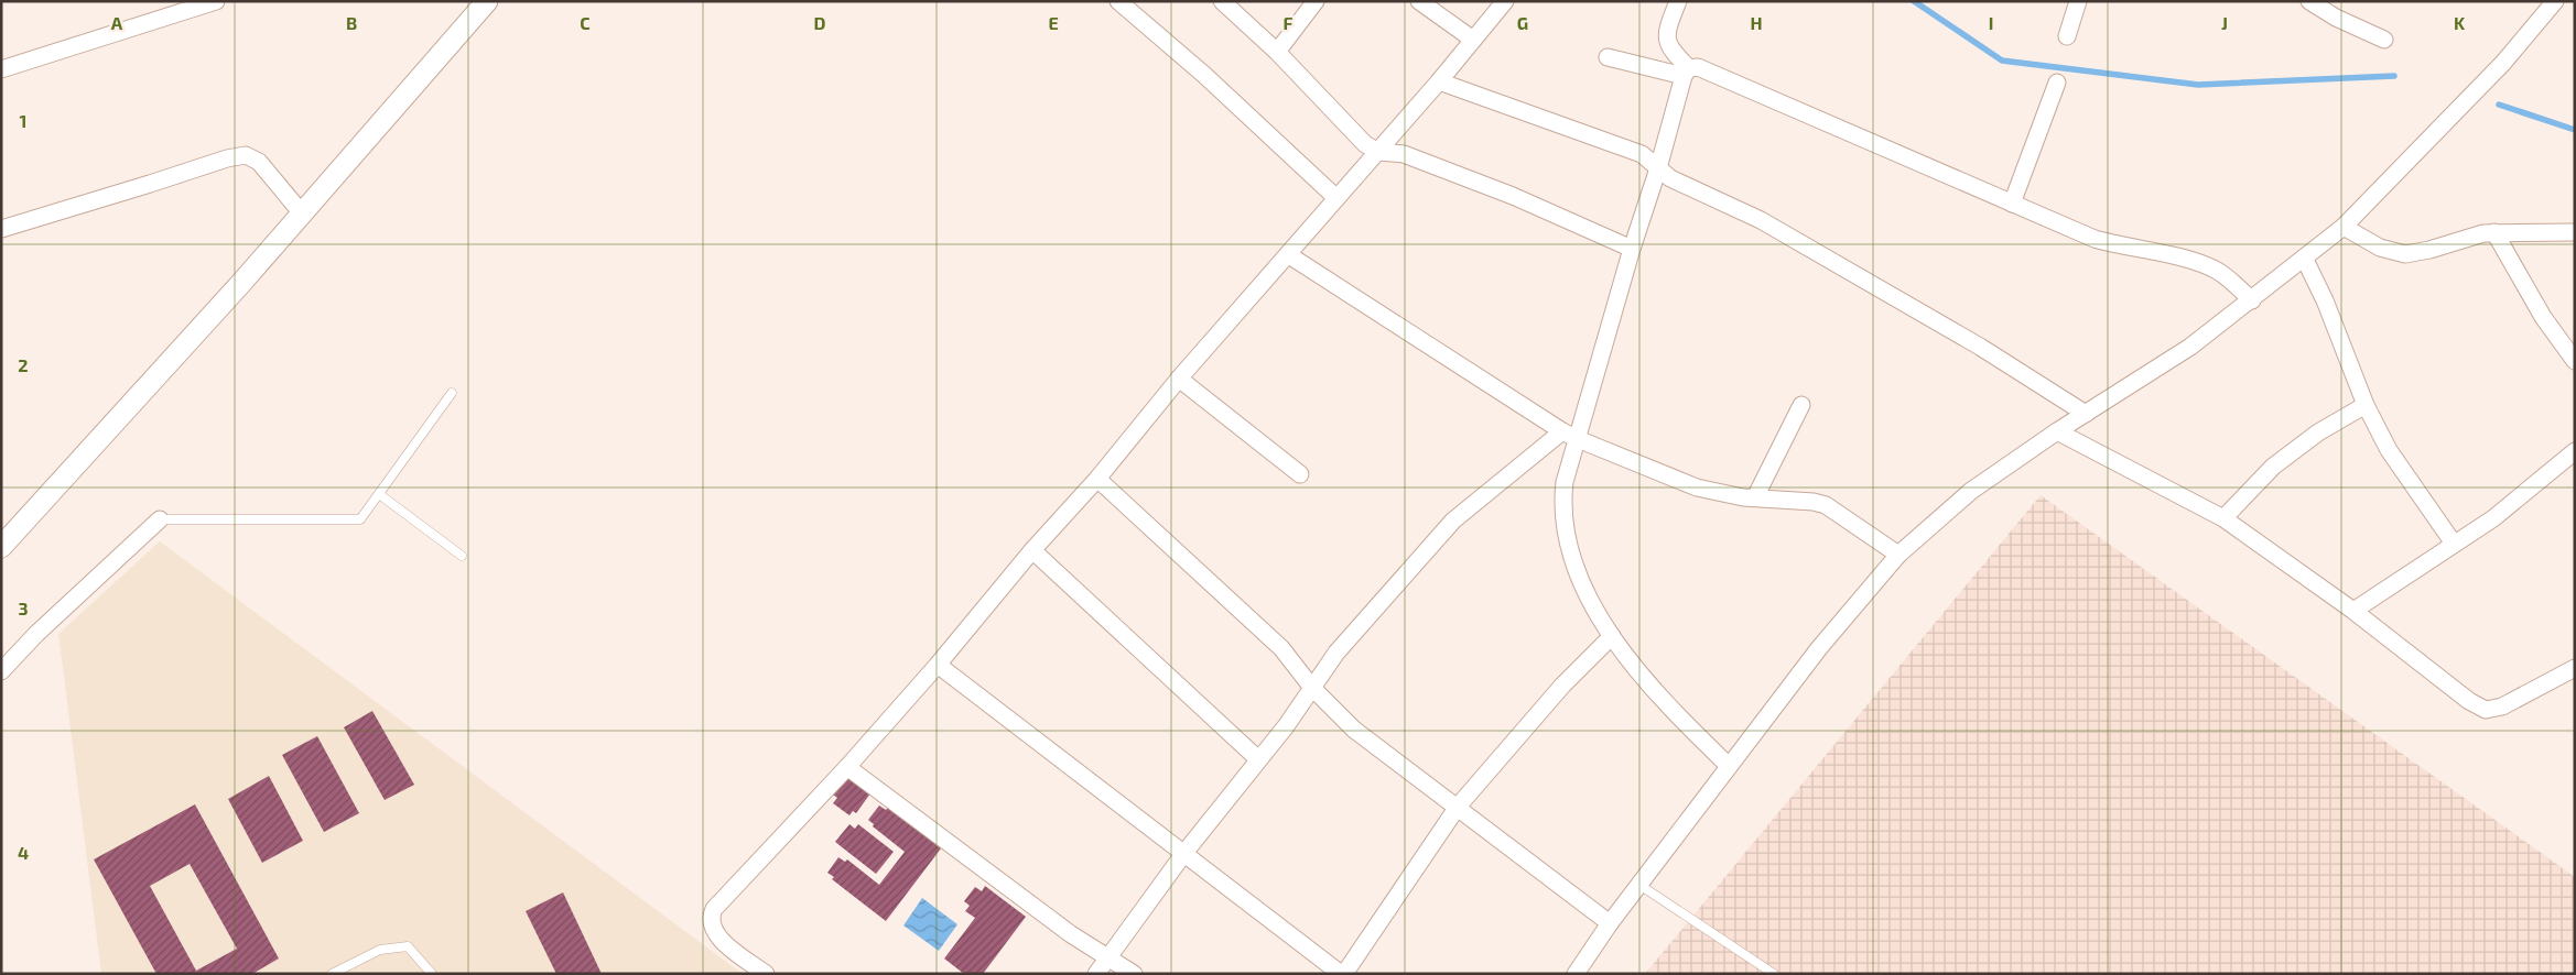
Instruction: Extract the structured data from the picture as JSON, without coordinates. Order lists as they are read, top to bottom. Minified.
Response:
{"grid":{"columns":["A","B","C","D","E","F","G","H","I","J","K"],"rows":["1","2","3","4"]}}
